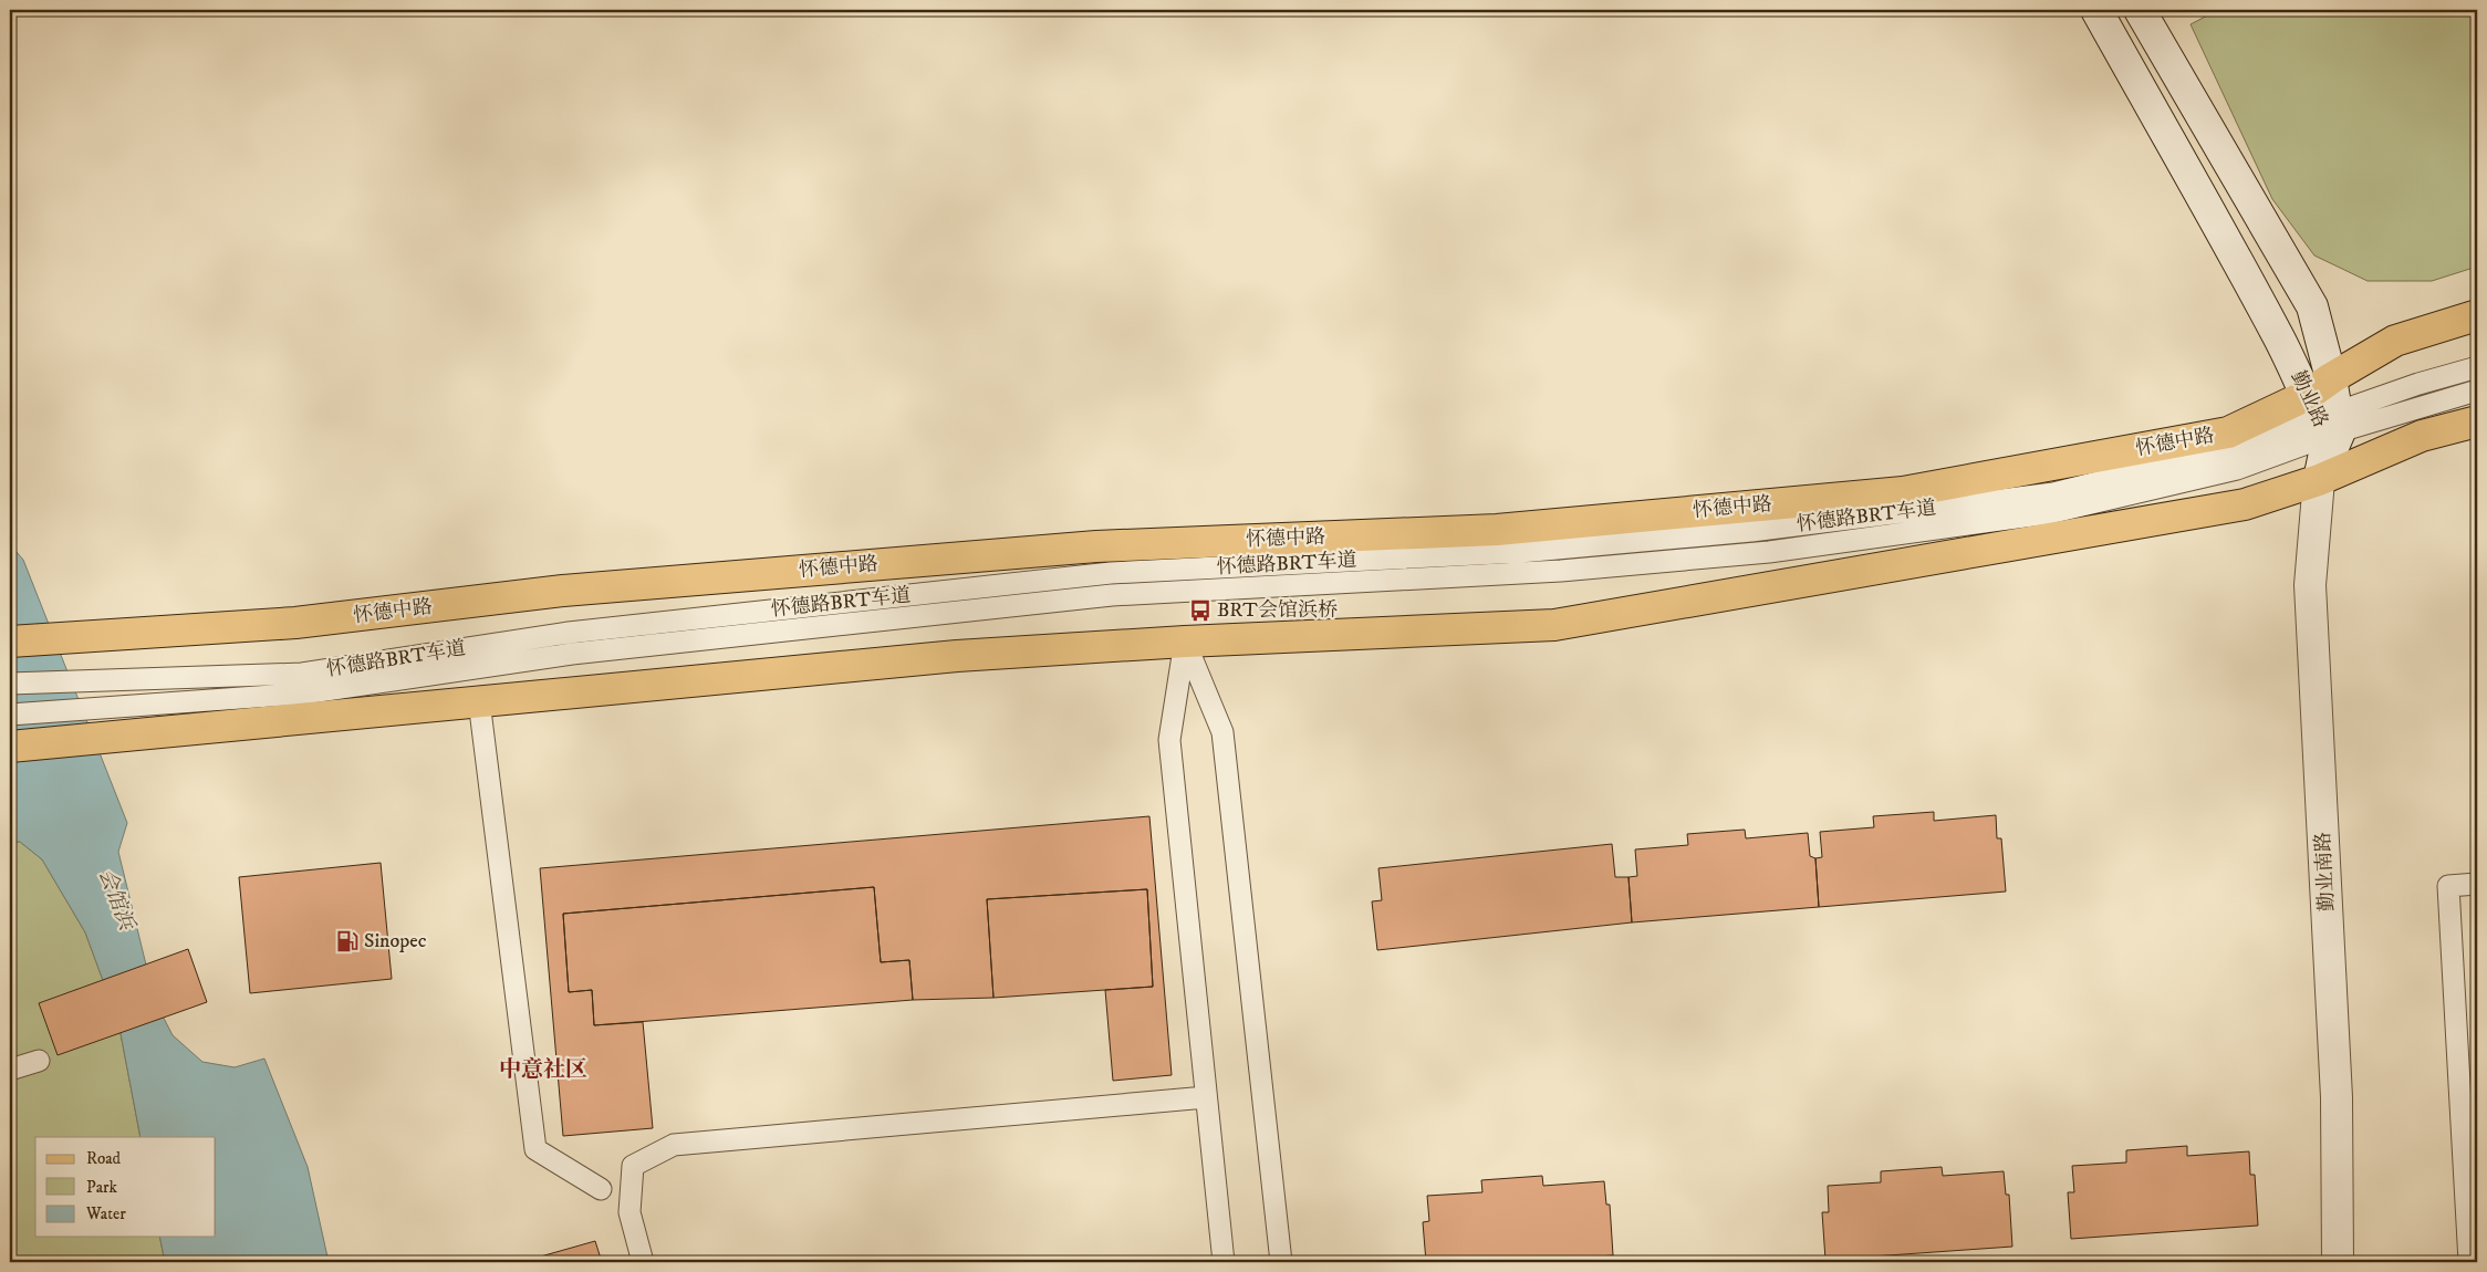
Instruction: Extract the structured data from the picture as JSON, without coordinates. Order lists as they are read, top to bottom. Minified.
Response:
{"streets":{"main road":["勤业路","怀德中路","勤业南路"],"lane":["怀德路BRT车道"]},"crossings":[["勤业路","怀德中路"],["勤业路","怀德路BRT车道"],["勤业路","勤业南路"],["怀德中路","怀德路BRT车道"]],"districts":["中意社区"],"water":["会馆浜"],"places":{"bus stop":["BRT会馆浜桥"],"fuel station":["Sinopec"]},"legend":["Road","Park","Water"]}
